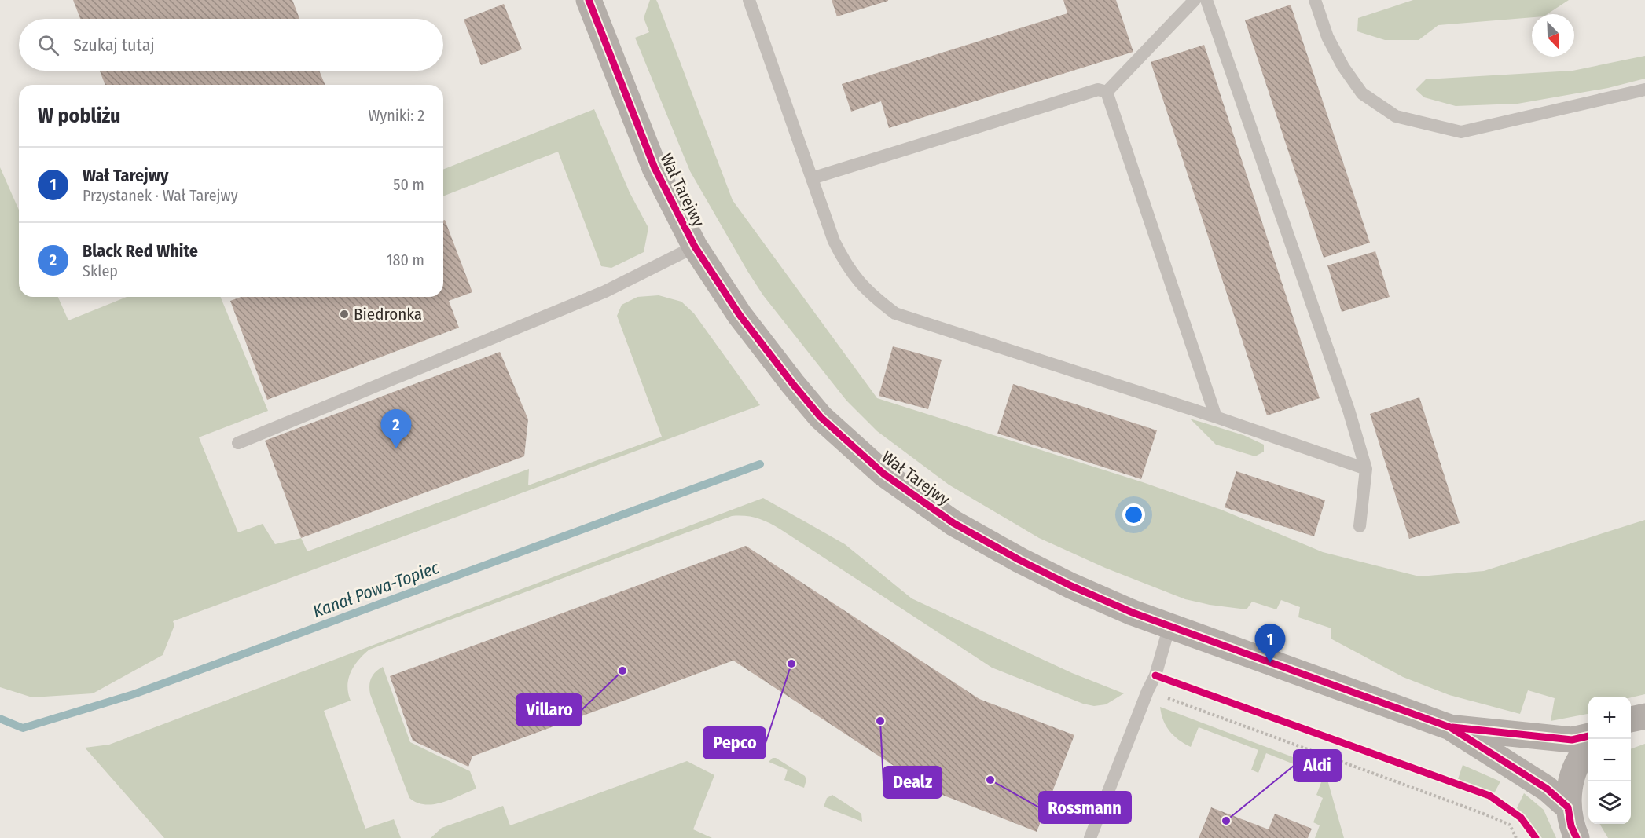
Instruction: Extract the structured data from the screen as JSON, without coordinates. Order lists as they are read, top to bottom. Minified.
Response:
{"streets":{"street":["Wał Tarejwy"]},"water":["Kanał Powa-Topiec"],"places":["Biedronka","Pepco","Villaro","Dealz","Rossmann","Aldi"],"north":"bottom right","page":{"search":"Szukaj tutaj","heading":["W pobliżu","Wyniki: 2"],"list":[{"mark":"1","name":"Wał Tarejwy","note":"Przystanek · Wał Tarejwy","value":"50 m"},{"mark":"2","name":"Black Red White","note":"Sklep","value":"180 m"}],"pins":["2","1"],"map_buttons":["+","−"]}}
